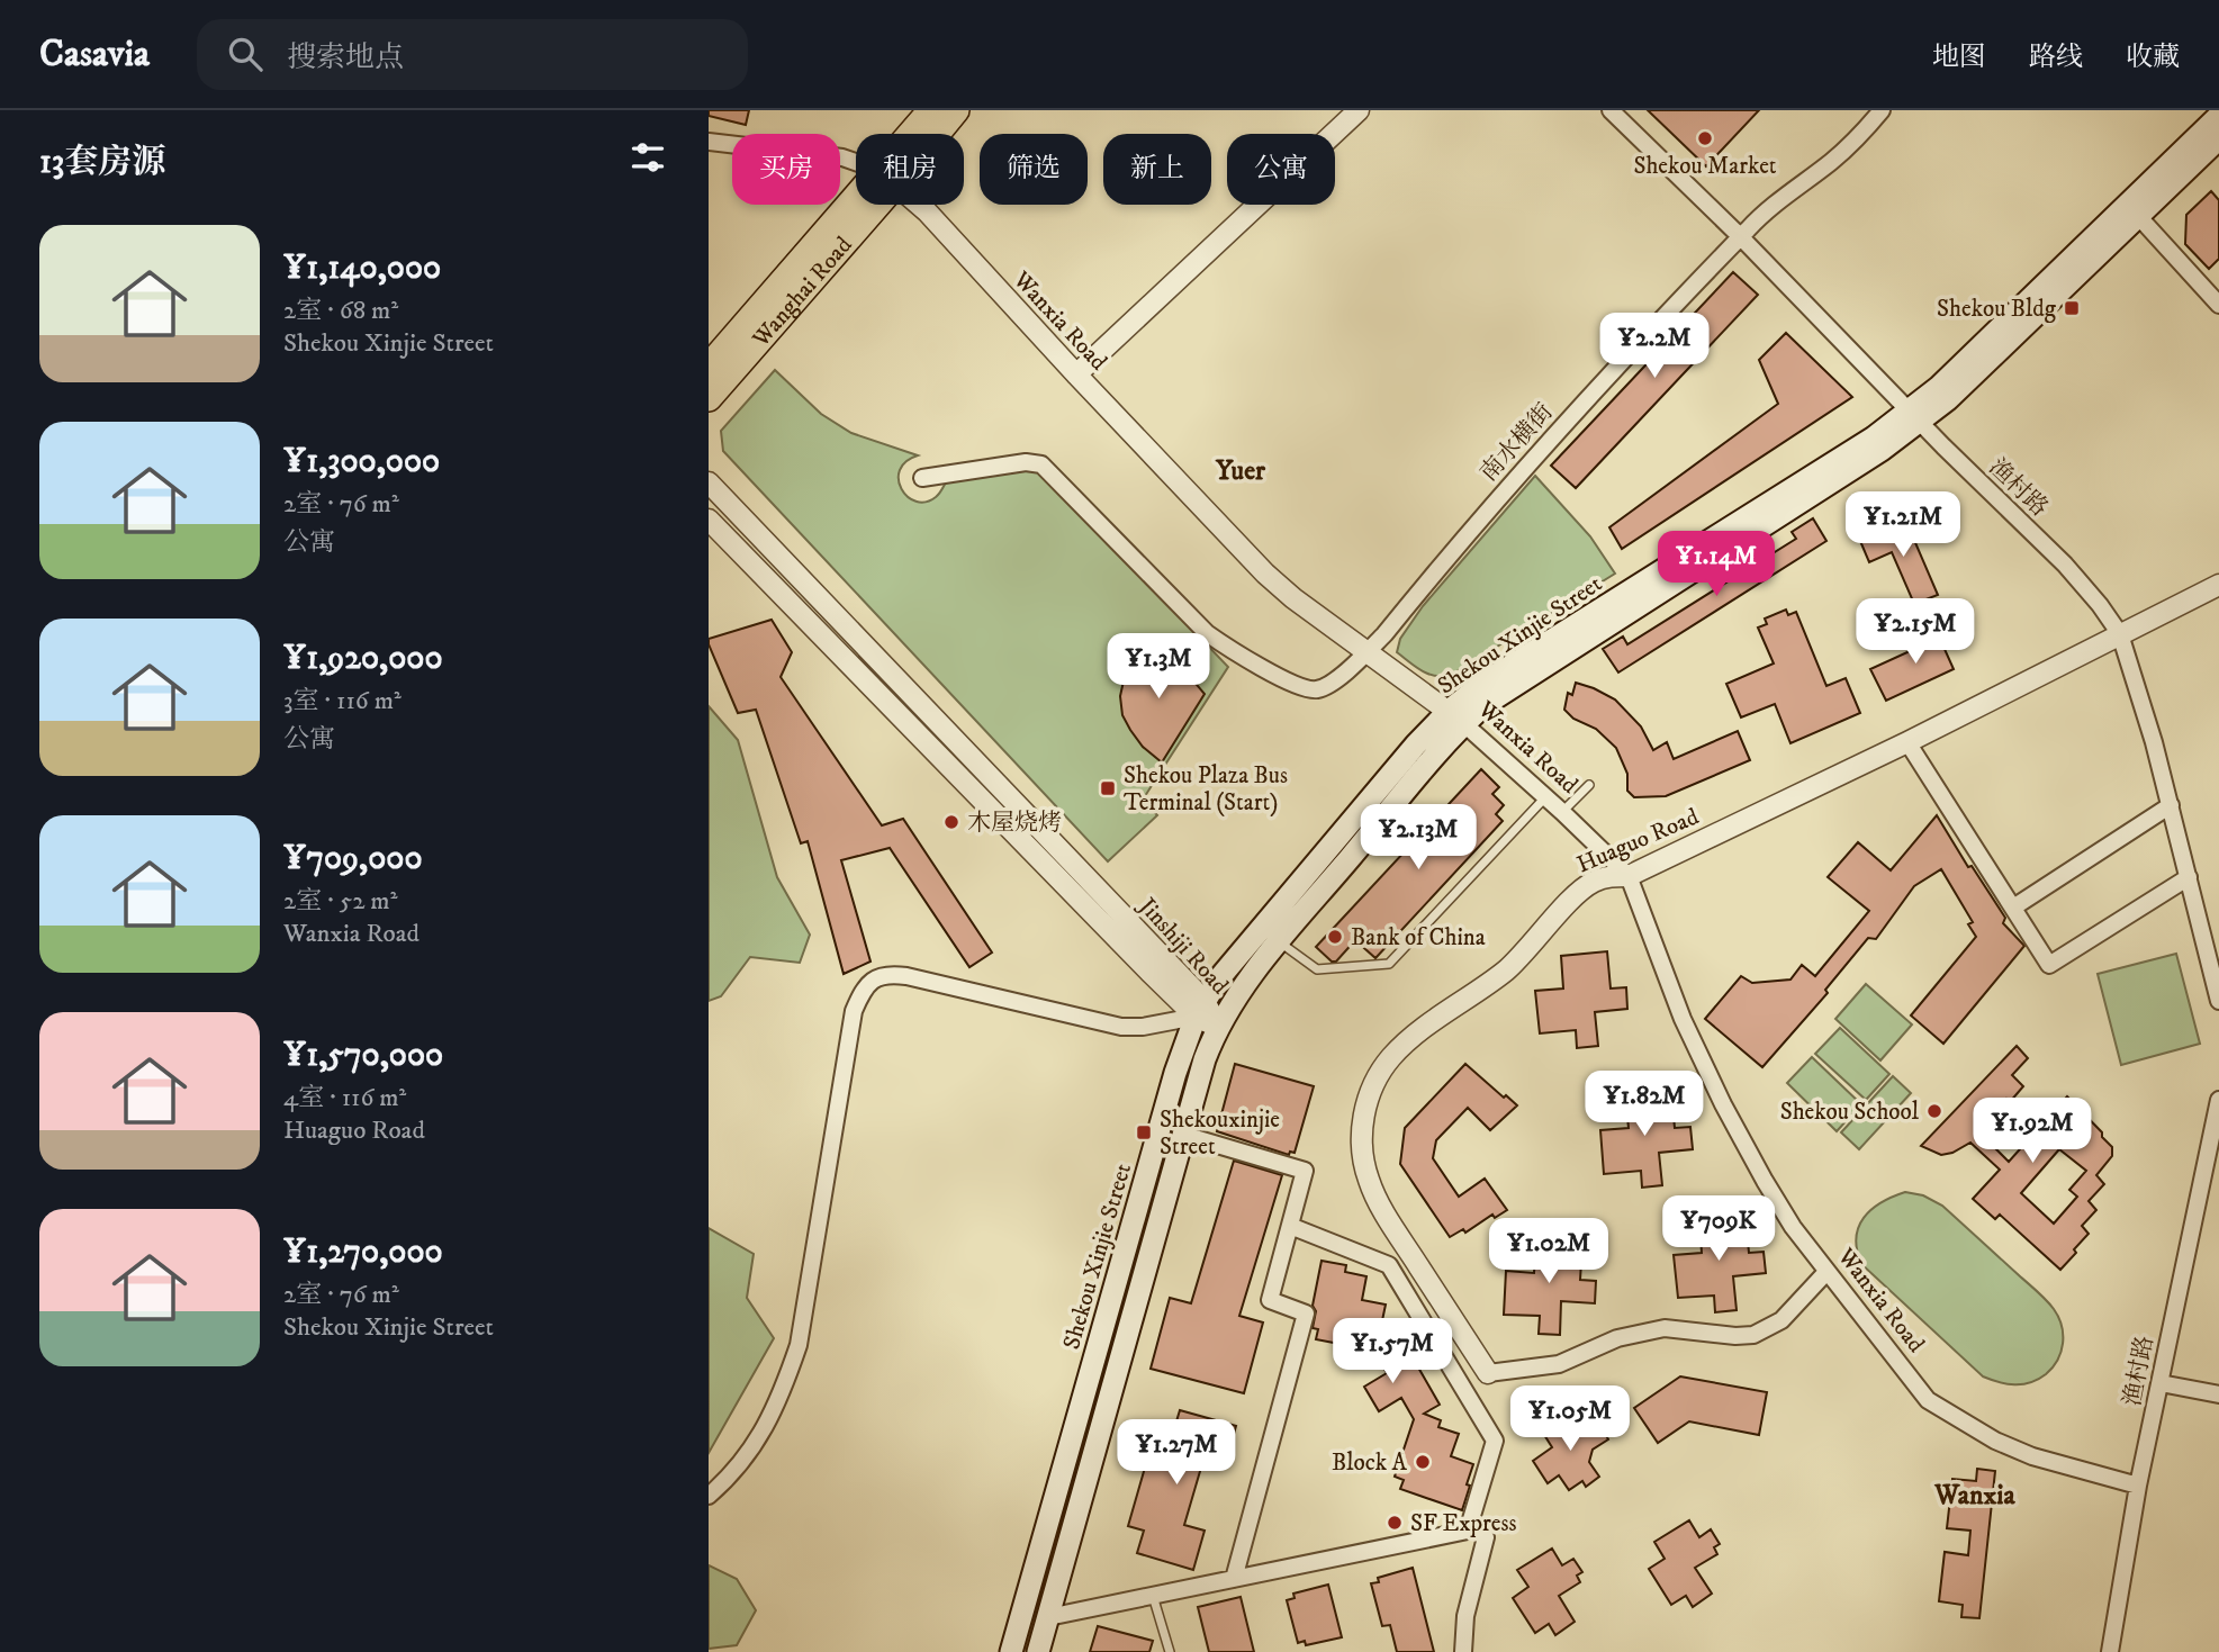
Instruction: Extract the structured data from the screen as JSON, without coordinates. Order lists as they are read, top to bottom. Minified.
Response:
{"streets":{"main road":["Wanghai Road","Shekou Xinjie Street"],"street":["Wanxia Road","南水横街","渔村路","Huaguo Road","Jinshiji Road"]},"crossings":[["Wanxia Road","南水横街"],["Wanxia Road","渔村路"],["Wanxia Road","Shekou Xinjie Street"],["Wanxia Road","Huaguo Road"],["南水横街","渔村路"],["渔村路","Shekou Xinjie Street"],["渔村路","Huaguo Road"],["Shekou Xinjie Street","Jinshiji Road"]],"districts":["Yuer","Wanxia"],"places":{"other":["Shekou Market","木屋烧烤","Bank of China","Shekou School","Block A","SF Express"],"transit":["Shekou Bldg","Shekou Plaza Bus Terminal (Start)","Shekouxinjie Street"]},"page":{"header":"Casavia","search":"搜索地点","nav":["地图","路线","收藏"],"heading":"13套房源","chip":["买房","租房","筛选","新上","公寓"],"list":[{"name":"¥1,140,000","note":"2室 · 68 m² · Shekou Xinjie Street"},{"name":"¥1,300,000","note":"2室 · 76 m² · 公寓"},{"name":"¥1,920,000","note":"3室 · 116 m² · 公寓"},{"name":"¥709,000","note":"2室 · 52 m² · Wanxia Road"},{"name":"¥1,570,000","note":"4室 · 116 m² · Huaguo Road"},{"name":"¥1,270,000","note":"2室 · 76 m² · Shekou Xinjie Street"}],"price":["¥2.2M","¥1.21M","¥1.14M","¥2.15M","¥1.3M","¥2.13M","¥1.82M","¥1.92M","¥709K","¥1.02M","¥1.57M","¥1.05M","¥1.27M"]}}
